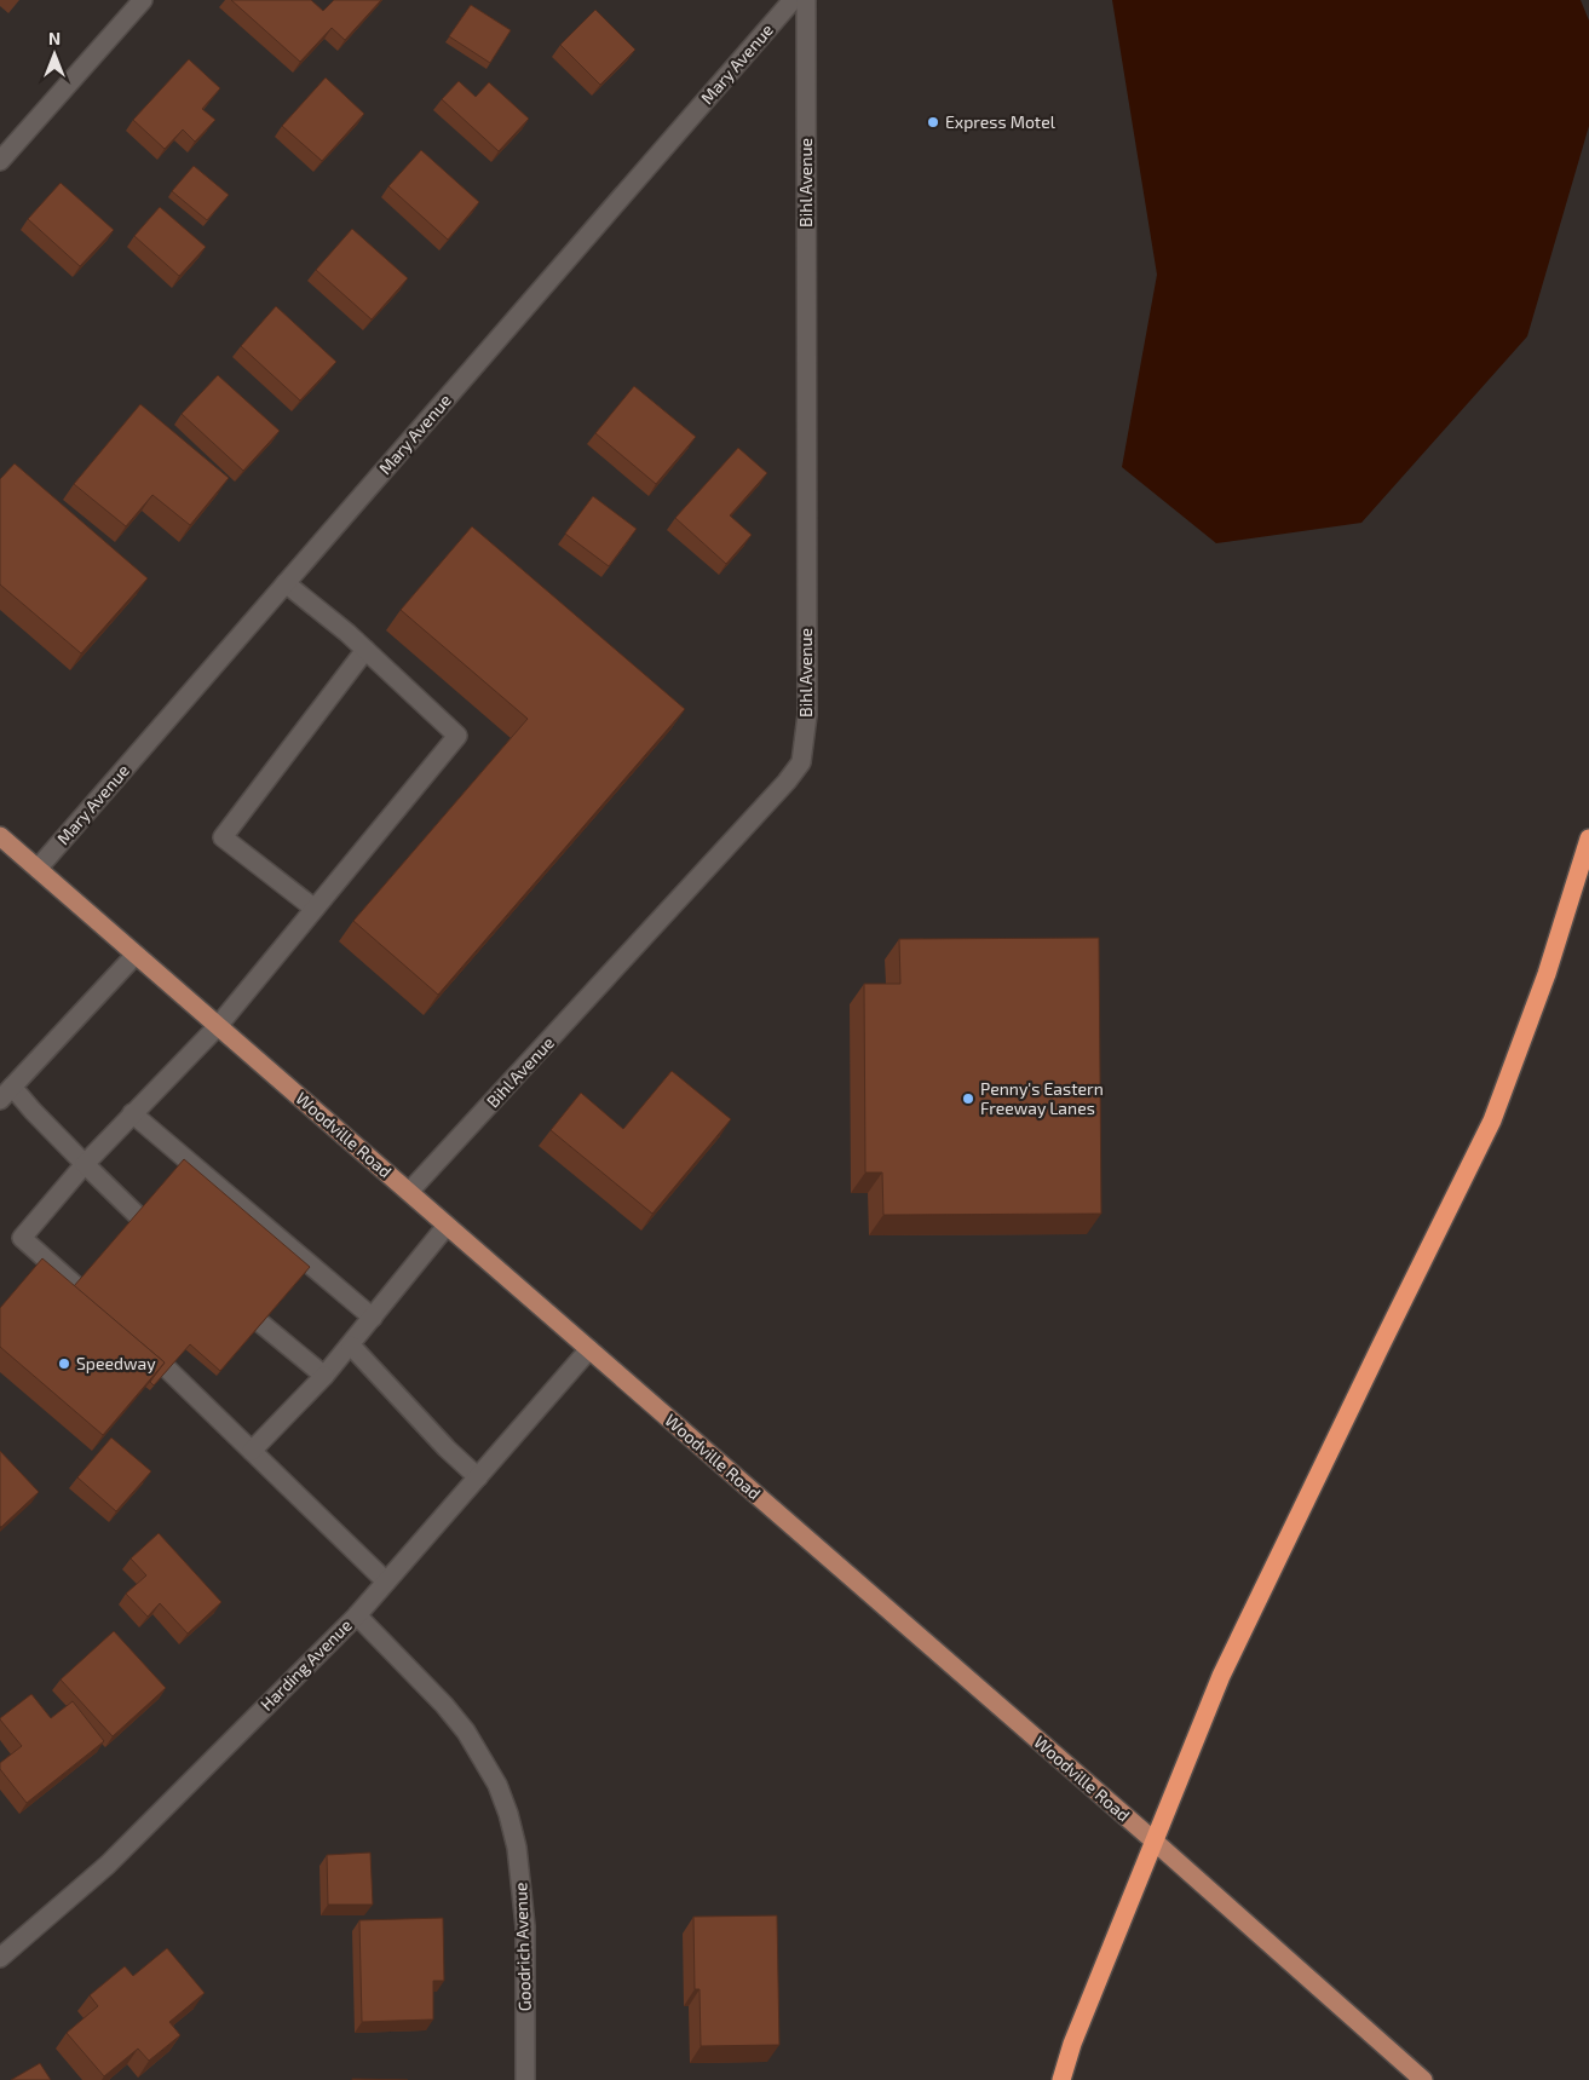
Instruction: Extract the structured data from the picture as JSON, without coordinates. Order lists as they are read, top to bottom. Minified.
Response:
{"streets":{"main road":["Woodville Road"],"street":["Mary Avenue","Bihl Avenue","Harding Avenue","Goodrich Avenue"]},"crossings":[["Mary Avenue","Woodville Road"],["Bihl Avenue","Woodville Road"],["Woodville Road","Harding Avenue"],["Harding Avenue","Goodrich Avenue"]],"places":["Express Motel","Penny's Eastern Freeway Lanes","Speedway"],"north":"top"}
